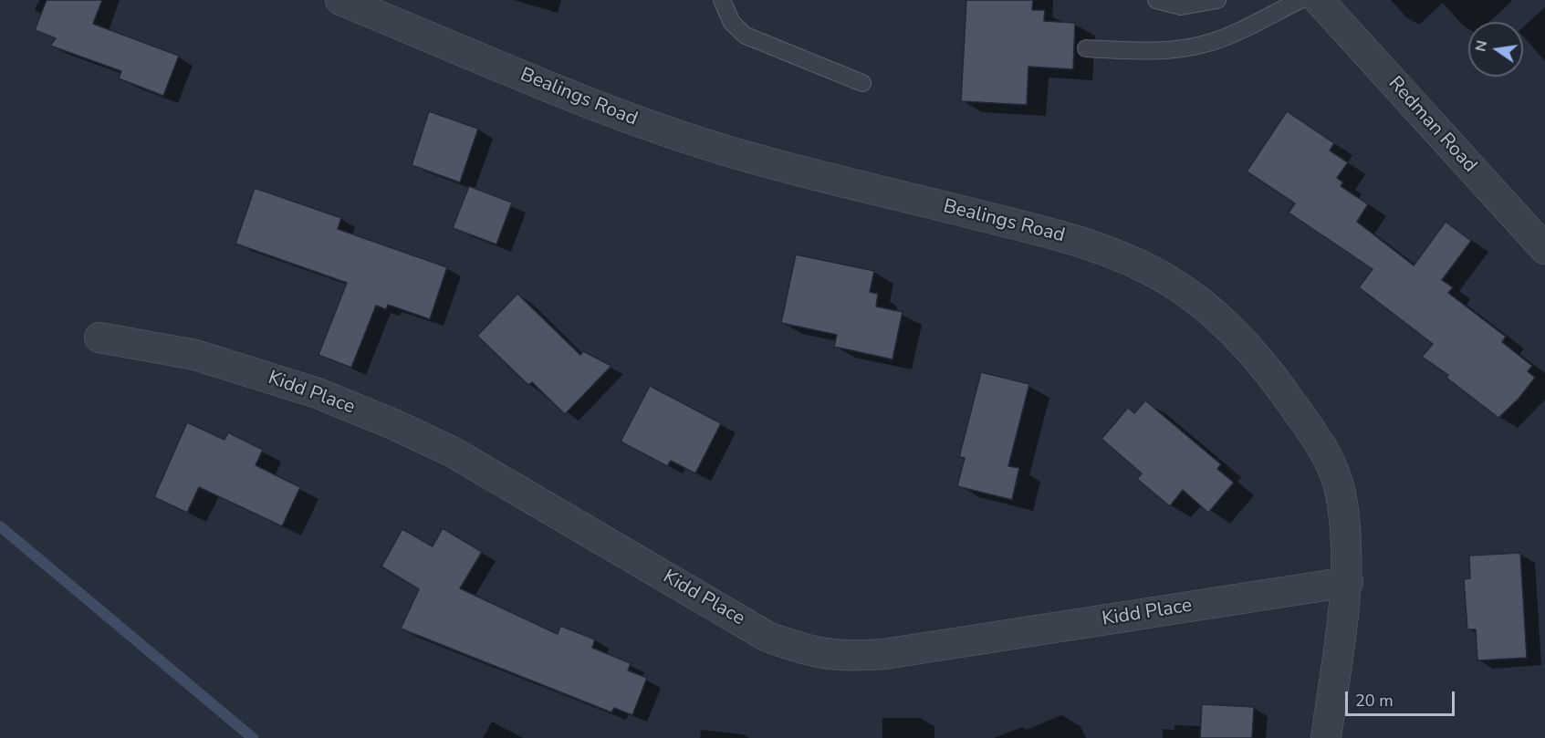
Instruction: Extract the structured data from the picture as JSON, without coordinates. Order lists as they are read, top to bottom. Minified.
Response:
{"streets":{"street":["Bealings Road","Redman Road","Kidd Place"]},"crossings":[["Bealings Road","Kidd Place"]],"scale_bar":"20 m","north":"left"}
